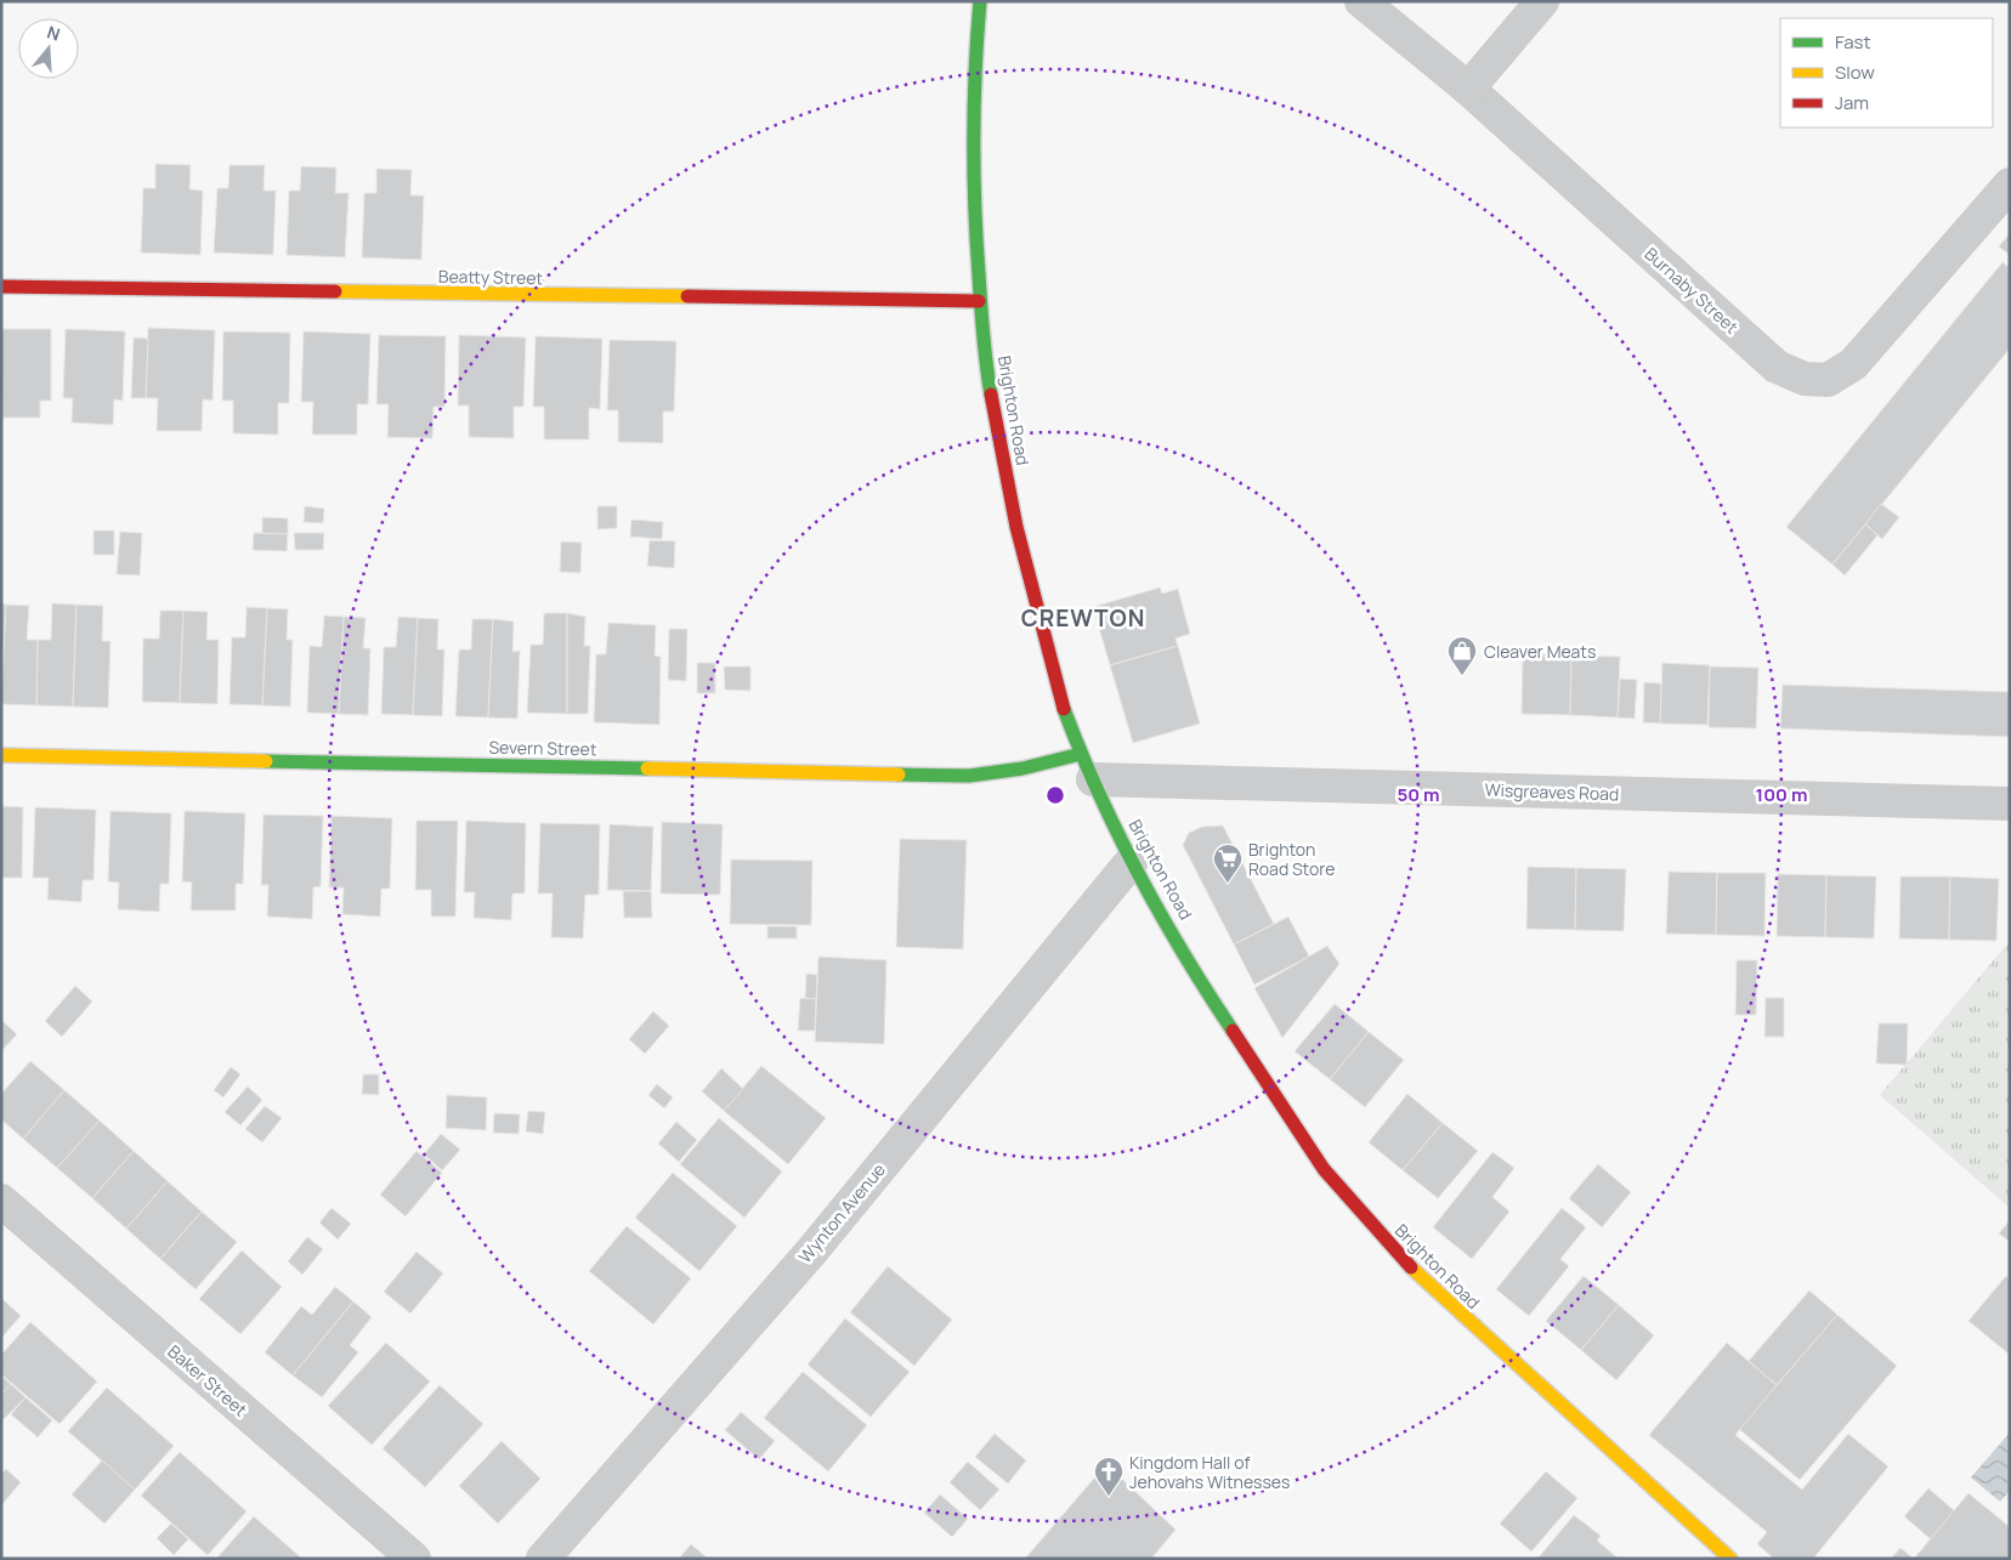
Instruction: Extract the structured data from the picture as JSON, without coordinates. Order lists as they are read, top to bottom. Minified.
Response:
{"streets":{"street":["Beatty Street","Burnaby Street","Brighton Road","Severn Street","Wisgreaves Road","Wynton Avenue","Baker Street"]},"crossings":[["Beatty Street","Brighton Road"],["Brighton Road","Severn Street"],["Brighton Road","Wisgreaves Road"],["Brighton Road","Wynton Avenue"],["Severn Street","Wisgreaves Road"]],"districts":["CREWTON"],"places":{"shop":["Cleaver Meats"],"supermarket":["Brighton Road Store"],"church":["Kingdom Hall of Jehovahs Witnesses"]},"legend":["Fast","Slow","Jam"],"north":"top","rings":["50 m","100 m"]}
